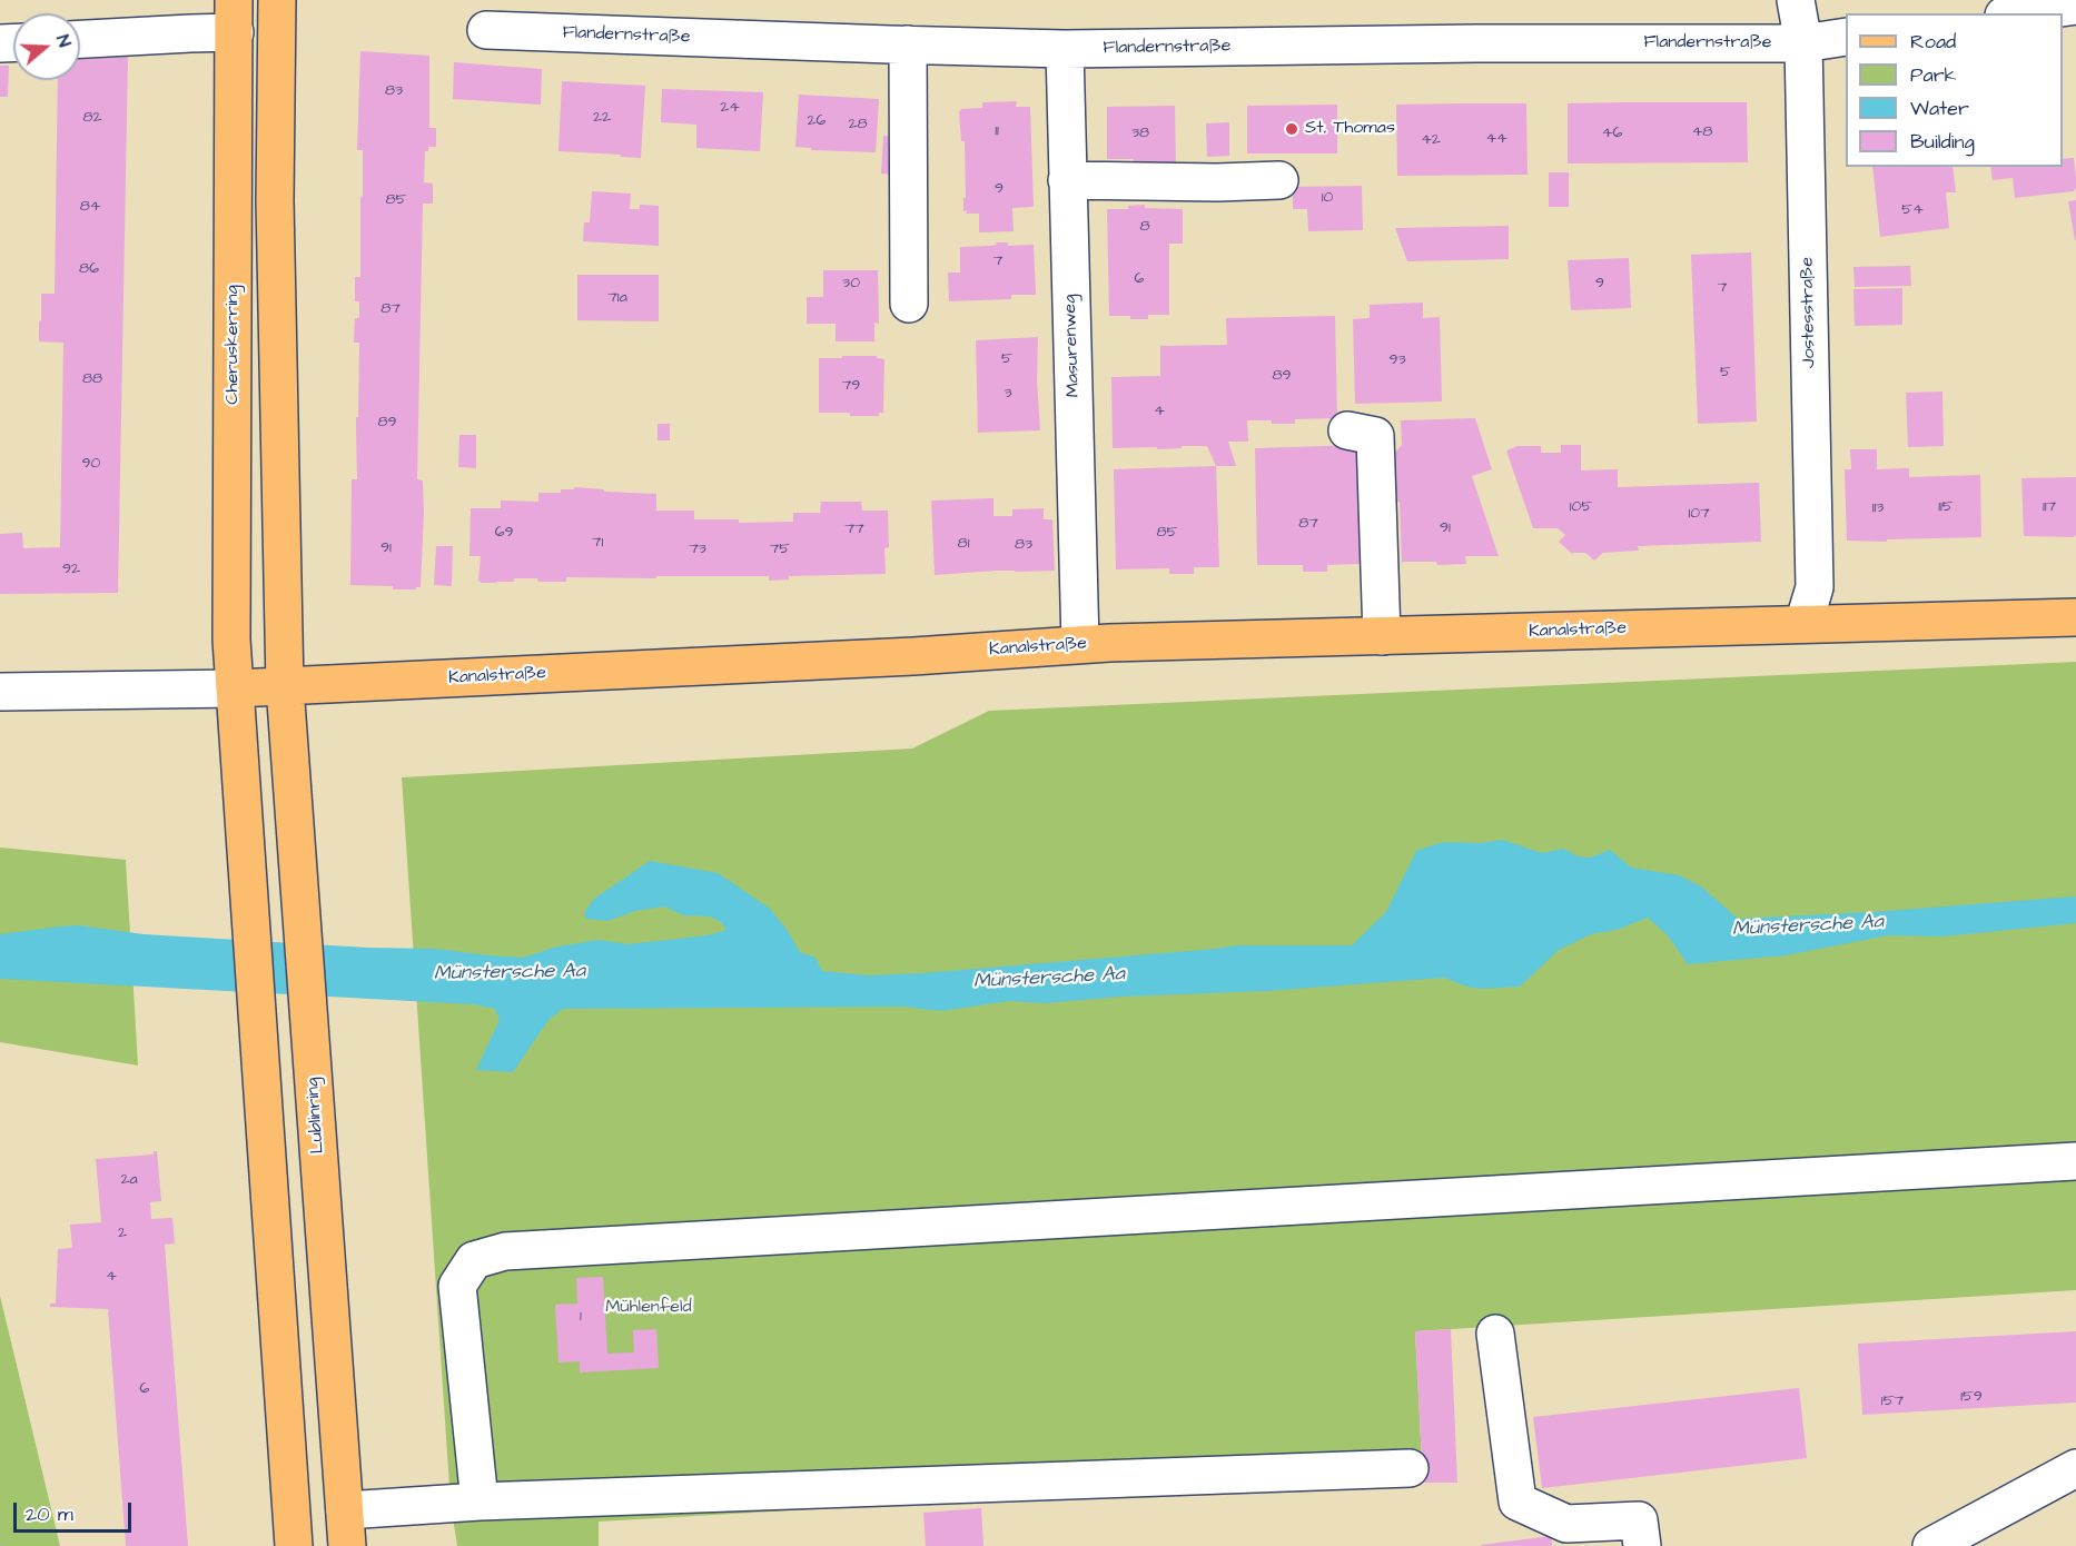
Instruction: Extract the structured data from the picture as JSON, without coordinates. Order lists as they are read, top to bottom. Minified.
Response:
{"streets":{"main road":["Cheruskerring","Kanalstraße","Lublinring"],"street":["Flandernstraße","Jostesstraße","Masurenweg"]},"crossings":[["Flandernstraße","Jostesstraße"],["Flandernstraße","Masurenweg"],["Jostesstraße","Kanalstraße"],["Cheruskerring","Kanalstraße"],["Masurenweg","Kanalstraße"],["Kanalstraße","Lublinring"]],"water":["Münstersche Aa"],"parks":["Mühlenfeld"],"places":["St. Thomas"],"house_numbers":["83","24","82","22","26","28","11","48","38","46","44","42","9","10","85","84","54","8","7","86","6","30","9","7","71a","87","5","93","5","89","88","79","3","4","89","90","105","115","117","113","107","87","91","77","69","85","71","81","83","91","73","75","92","2a","2","4","1","6","159","157"],"legend":["Road","Park","Water","Building"],"scale_bar":"20 m","north":"right"}
